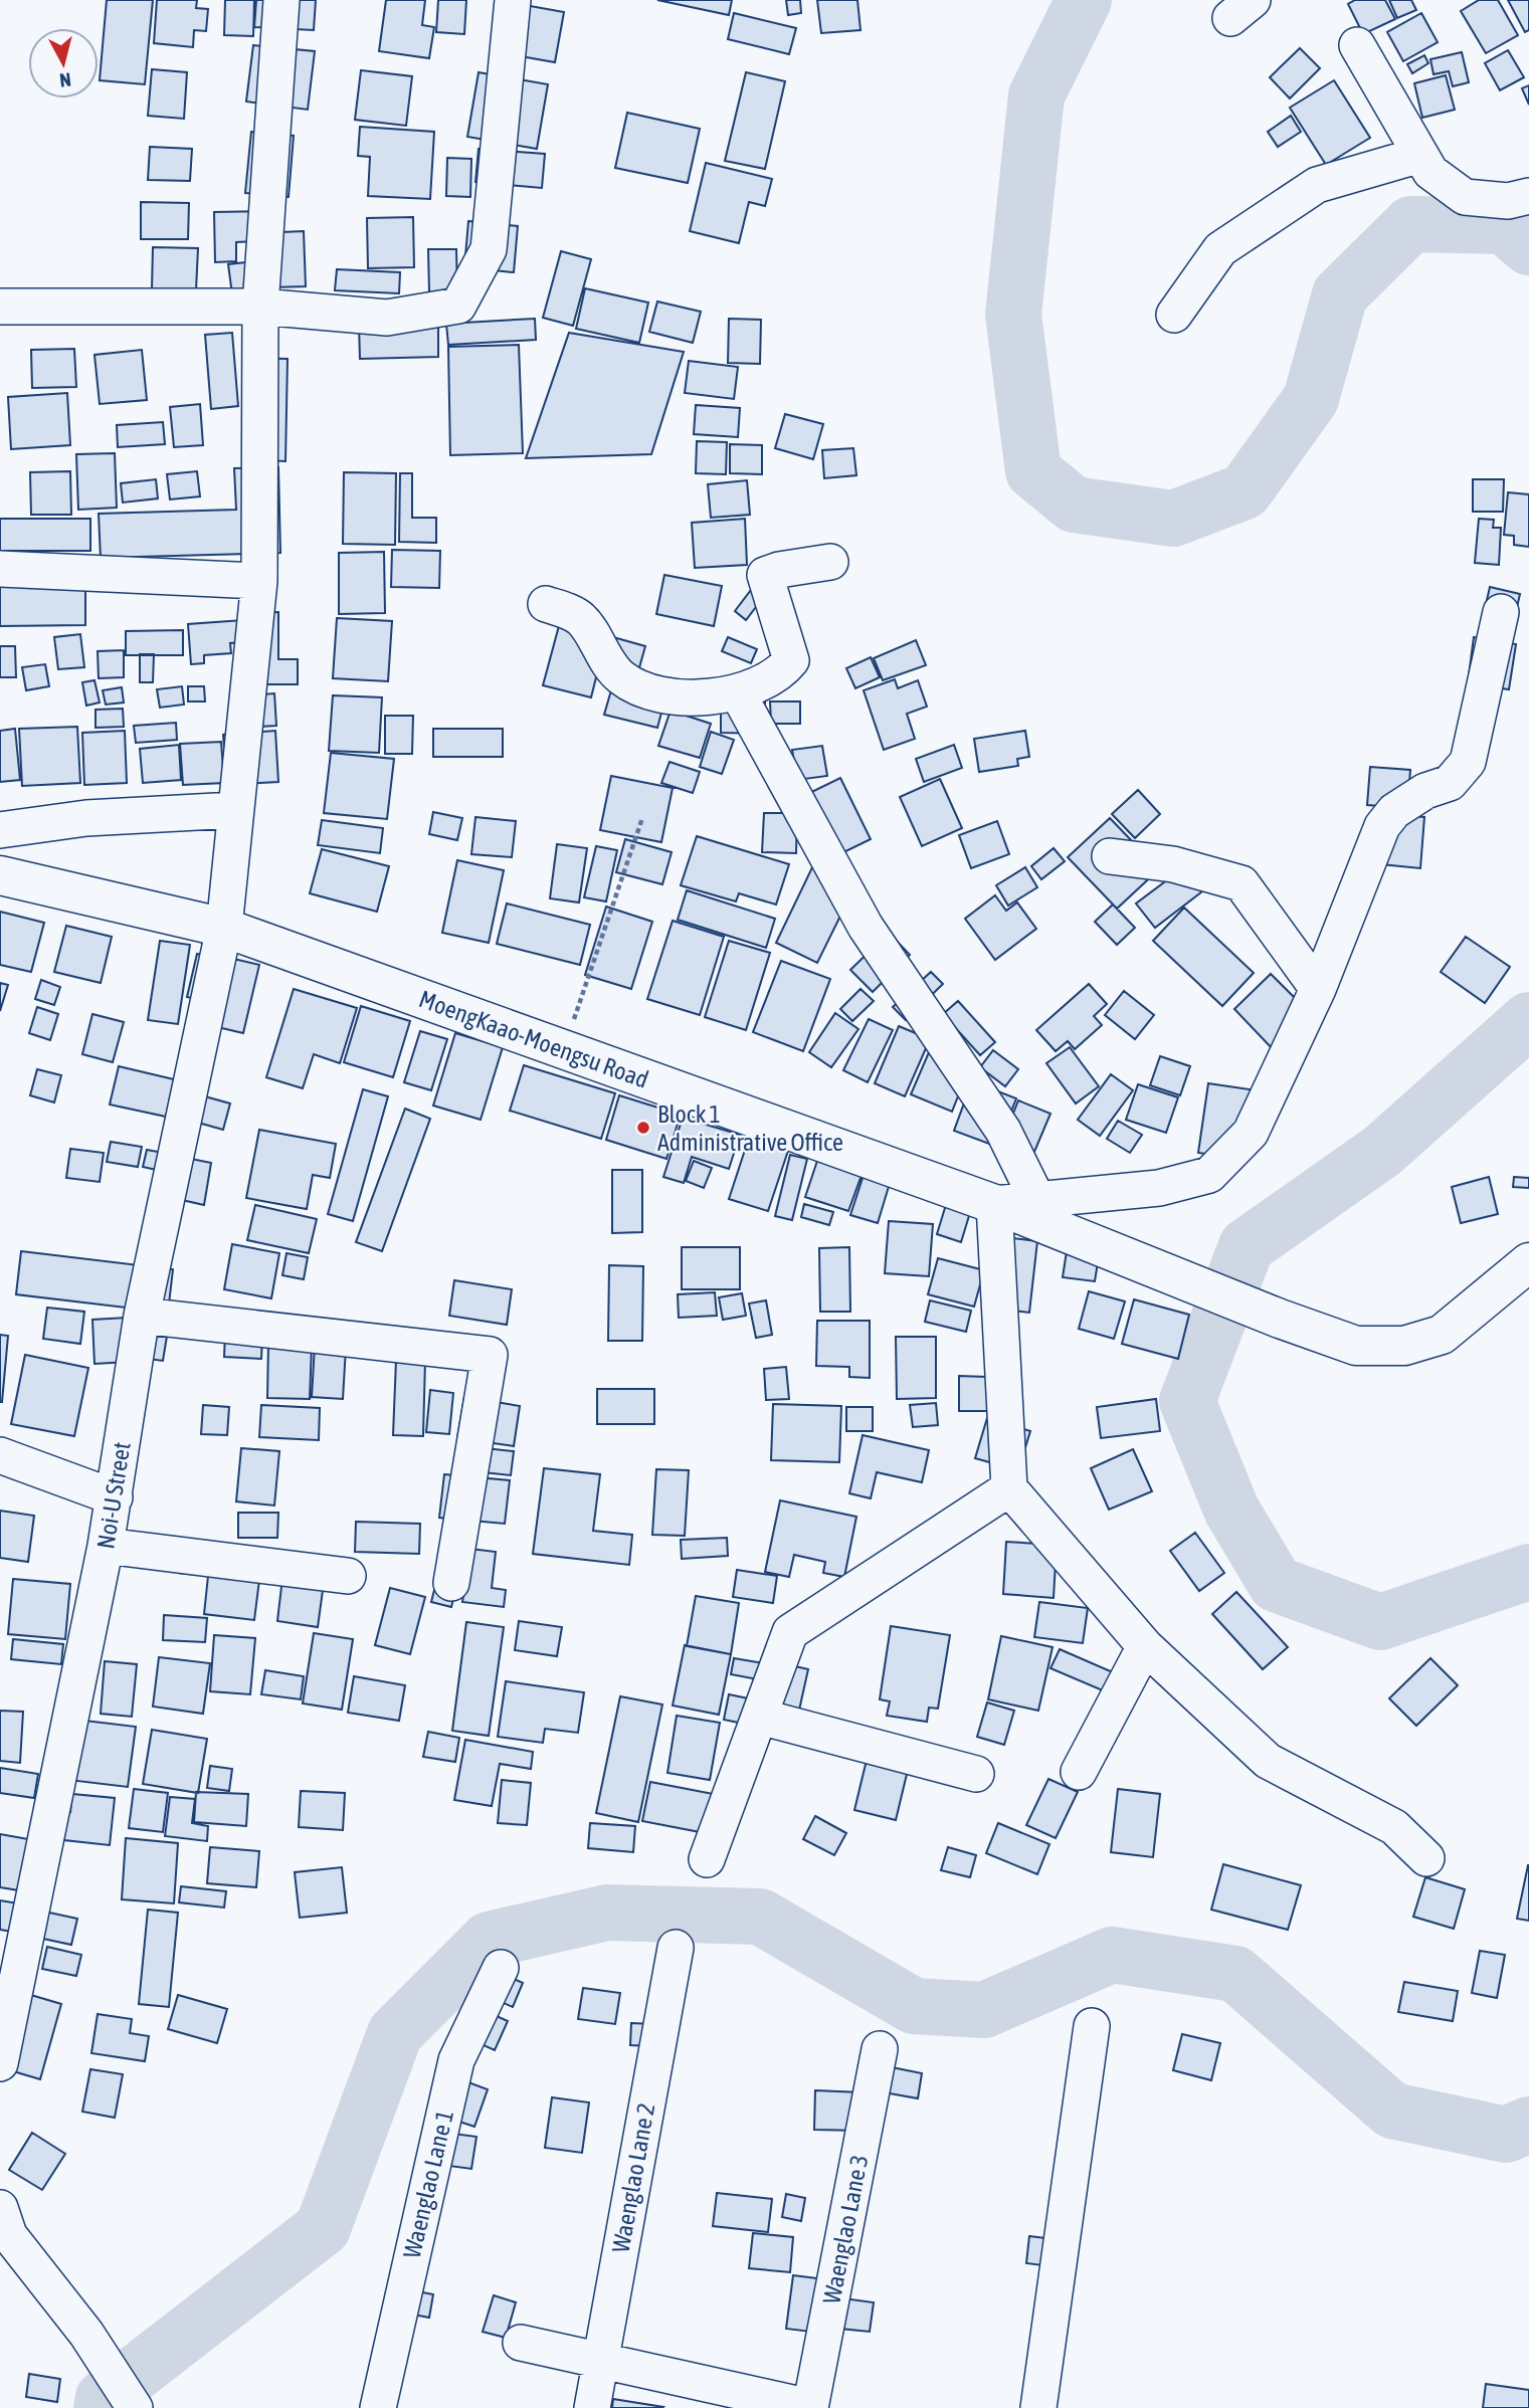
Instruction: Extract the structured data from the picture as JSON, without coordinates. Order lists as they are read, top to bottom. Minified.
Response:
{"streets":{"main road":["MoengKaao-Moengsu Road"],"street":["Noi-U Street","Waenglao Lane 2","Waenglao Lane 1","Waenglao Lane 3"]},"crossings":[["MoengKaao-Moengsu Road","Noi-U Street"]],"places":["Block 1 Administrative Office"],"north":"bottom"}
